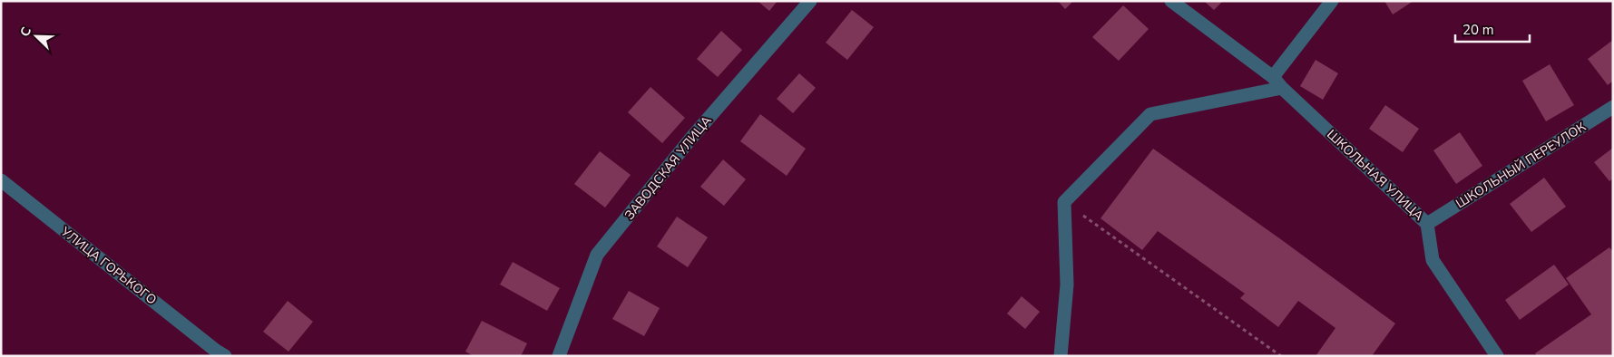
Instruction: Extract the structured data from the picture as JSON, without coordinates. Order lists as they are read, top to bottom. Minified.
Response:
{"streets":{"street":["ШКОЛЬНЫЙ ПЕРЕУЛОК","ЗАВОДСКАЯ УЛИЦА","ШКОЛЬНАЯ УЛИЦА","УЛИЦА ГОРЬКОГО"]},"crossings":[["ШКОЛЬНЫЙ ПЕРЕУЛОК","ШКОЛЬНАЯ УЛИЦА"]],"scale_bar":"20 m","north":"top left"}
